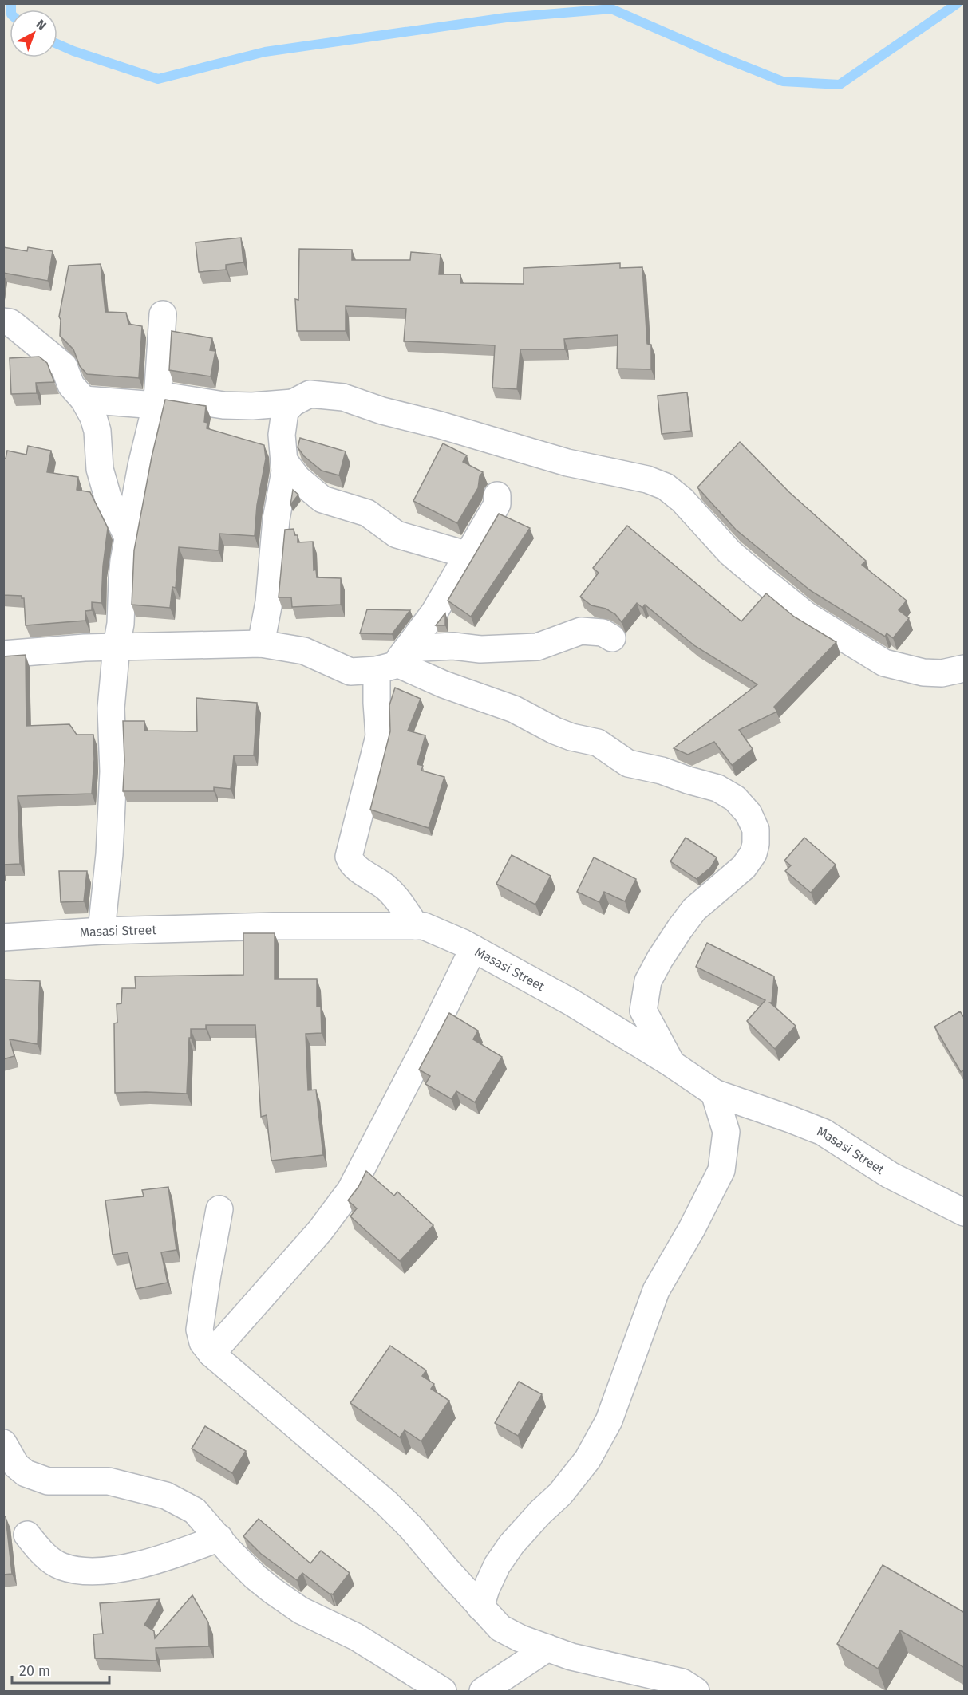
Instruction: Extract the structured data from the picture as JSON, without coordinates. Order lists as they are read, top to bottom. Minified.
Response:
{"streets":{"street":["Masasi Street"]},"scale_bar":"20 m","north":"top right"}
